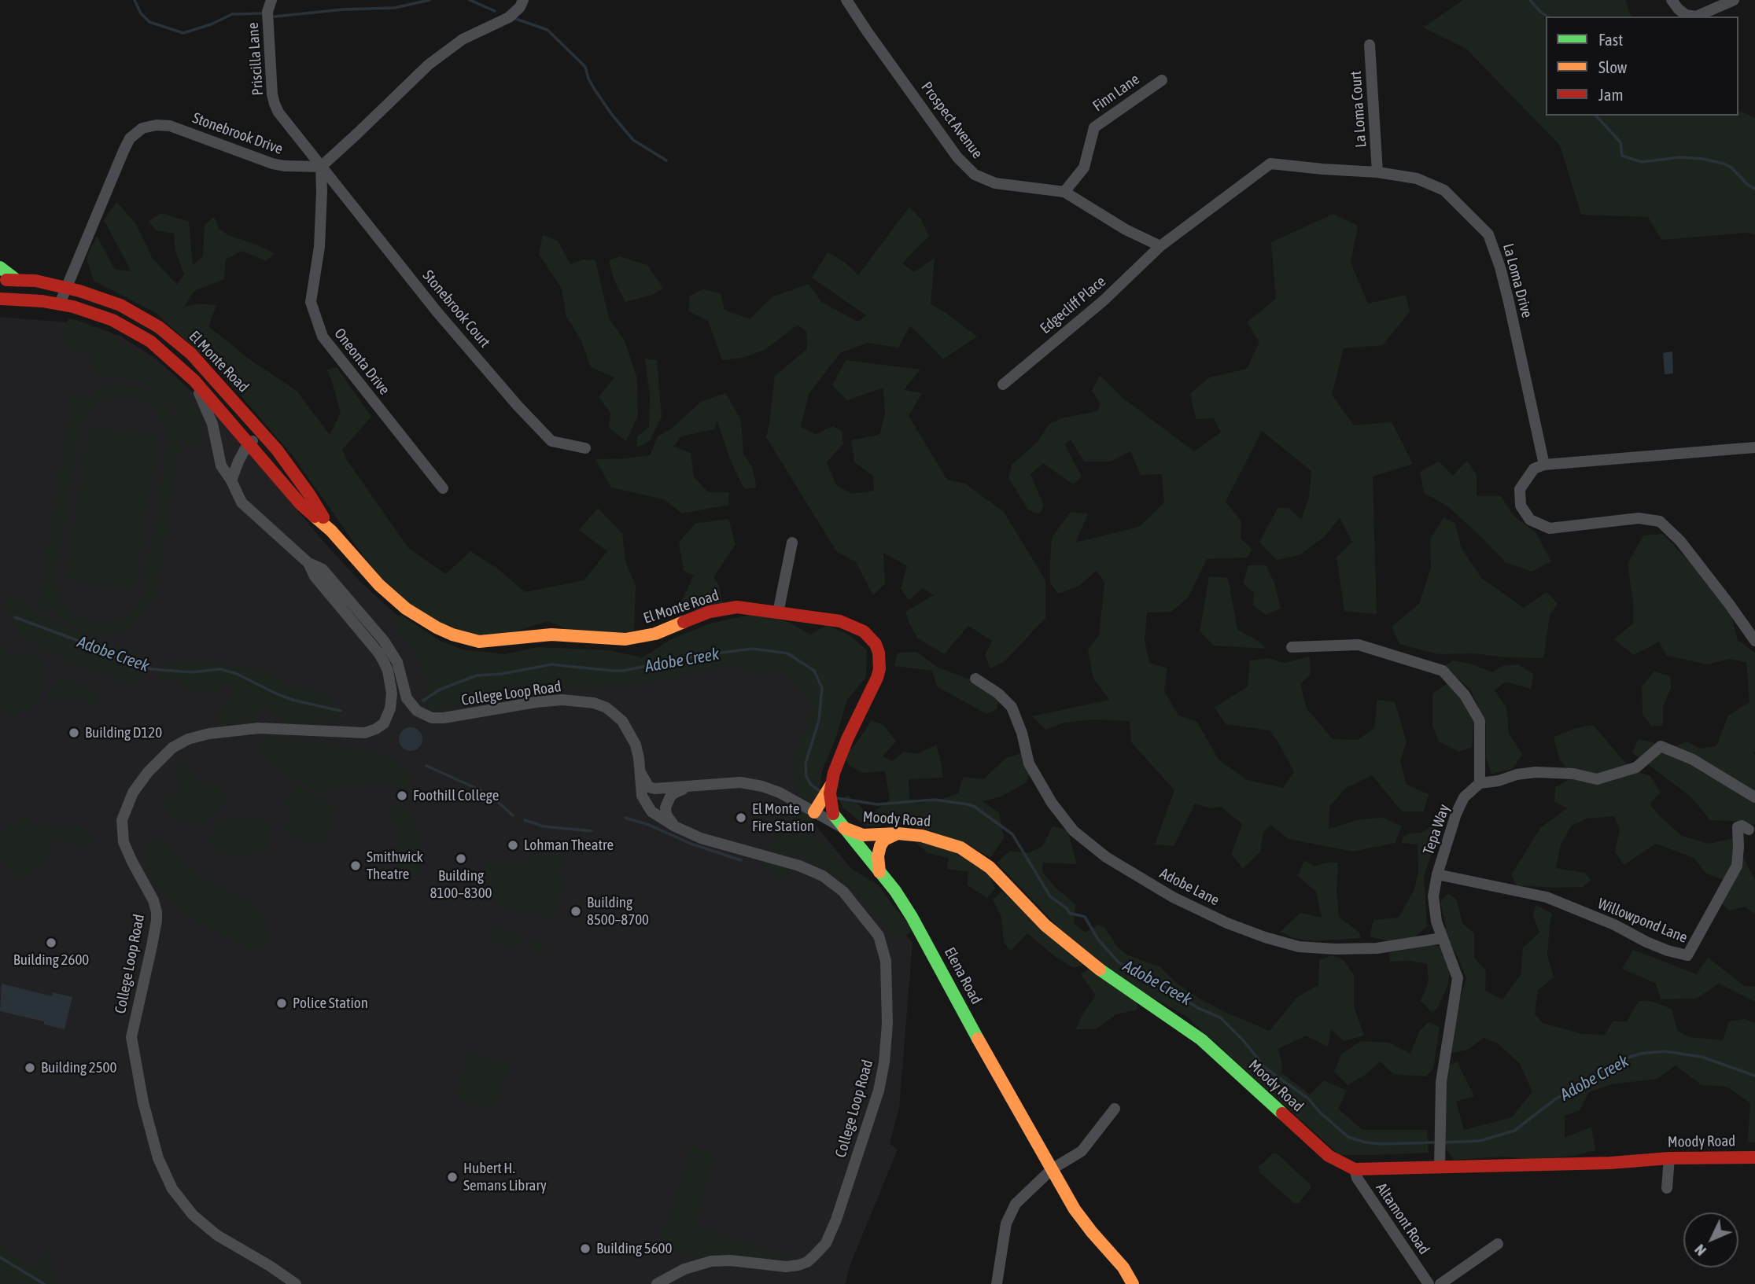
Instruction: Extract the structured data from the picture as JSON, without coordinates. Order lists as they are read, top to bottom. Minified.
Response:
{"streets":{"main road":["El Monte Road","Moody Road","Elena Road"],"street":["Priscilla Lane","Finn Lane","La Loma Court","Prospect Avenue","Stonebrook Drive","La Loma Drive","Edgecliff Place","Stonebrook Court","Oneonta Drive","College Loop Road","Tepa Way","Adobe Lane","Willowpond Lane","Altamont Road"]},"crossings":[["Priscilla Lane","Stonebrook Drive"],["Priscilla Lane","Stonebrook Court"],["Priscilla Lane","Oneonta Drive"],["Finn Lane","Prospect Avenue"],["La Loma Court","La Loma Drive"],["Prospect Avenue","La Loma Drive"],["Prospect Avenue","Edgecliff Place"],["Stonebrook Drive","Stonebrook Court"],["Stonebrook Drive","El Monte Road"],["Stonebrook Drive","Oneonta Drive"],["La Loma Drive","Edgecliff Place"],["Stonebrook Court","Oneonta Drive"],["El Monte Road","College Loop Road"],["El Monte Road","Moody Road"],["El Monte Road","Elena Road"],["College Loop Road","Elena Road"],["Moody Road","Tepa Way"],["Moody Road","Elena Road"],["Moody Road","Altamont Road"],["Tepa Way","Adobe Lane"],["Tepa Way","Willowpond Lane"]],"water":["Adobe Creek"],"places":["Building D120","Foothill College","El Monte Fire Station","Lohman Theatre","Building 8100–8300","Smithwick Theatre","Building 8500–8700","Building 2600","Police Station","Building 2500","Hubert H. Semans Library","Building 5600"],"legend":["Fast","Slow","Jam"],"north":"bottom left"}
